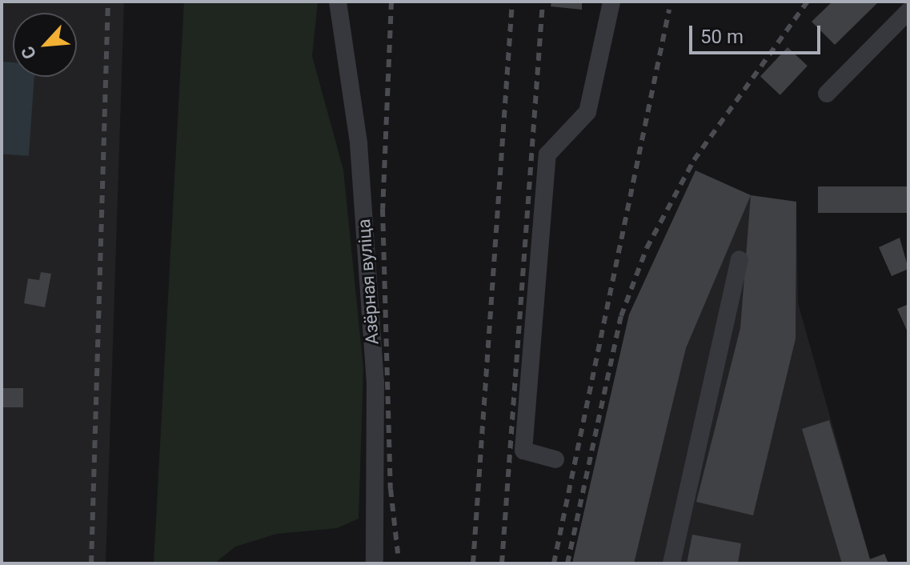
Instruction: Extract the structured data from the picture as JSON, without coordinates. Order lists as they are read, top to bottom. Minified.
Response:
{"streets":{"street":["Азёрная вуліца"]},"scale_bar":"50 m","north":"bottom left"}
